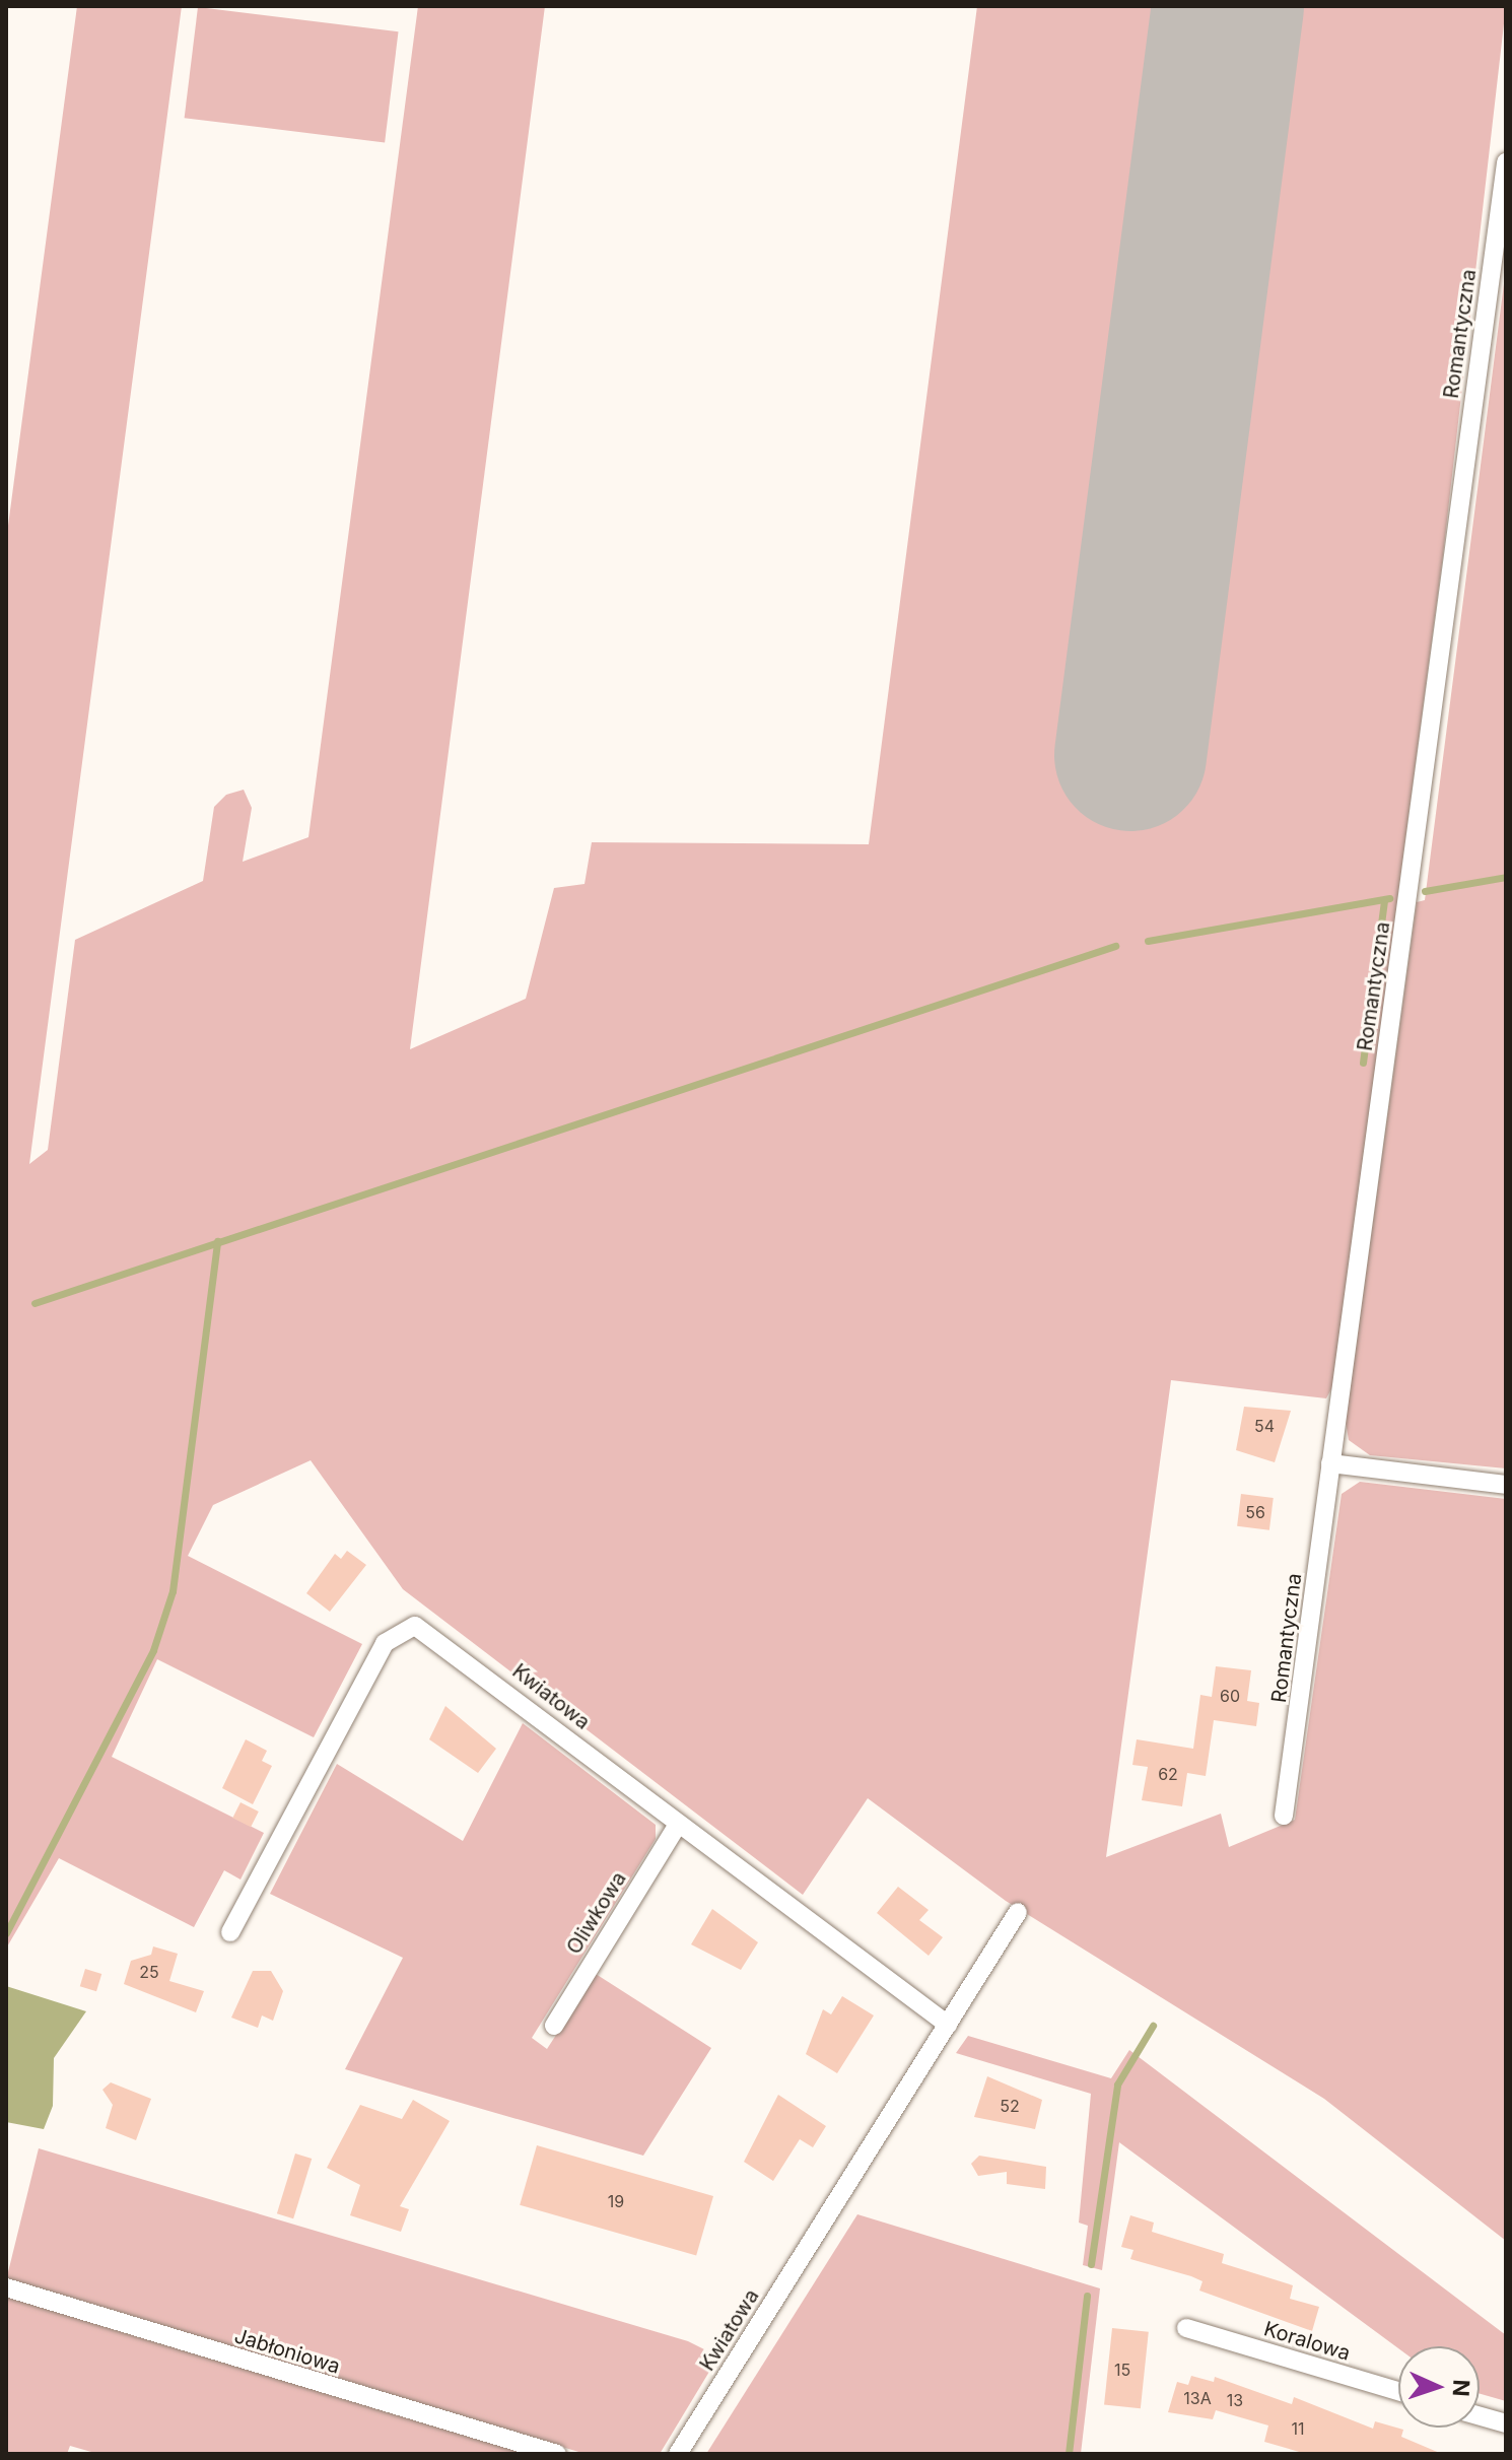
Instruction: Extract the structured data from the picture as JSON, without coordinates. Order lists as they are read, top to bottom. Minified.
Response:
{"streets":{"street":["Romantyczna","Kwiatowa","Oliwkowa","Koralowa","Jabłoniowa"]},"crossings":[["Kwiatowa","Oliwkowa"]],"house_numbers":["54","56","60","62","25","52","19","15","13A","13","11"],"north":"right"}
